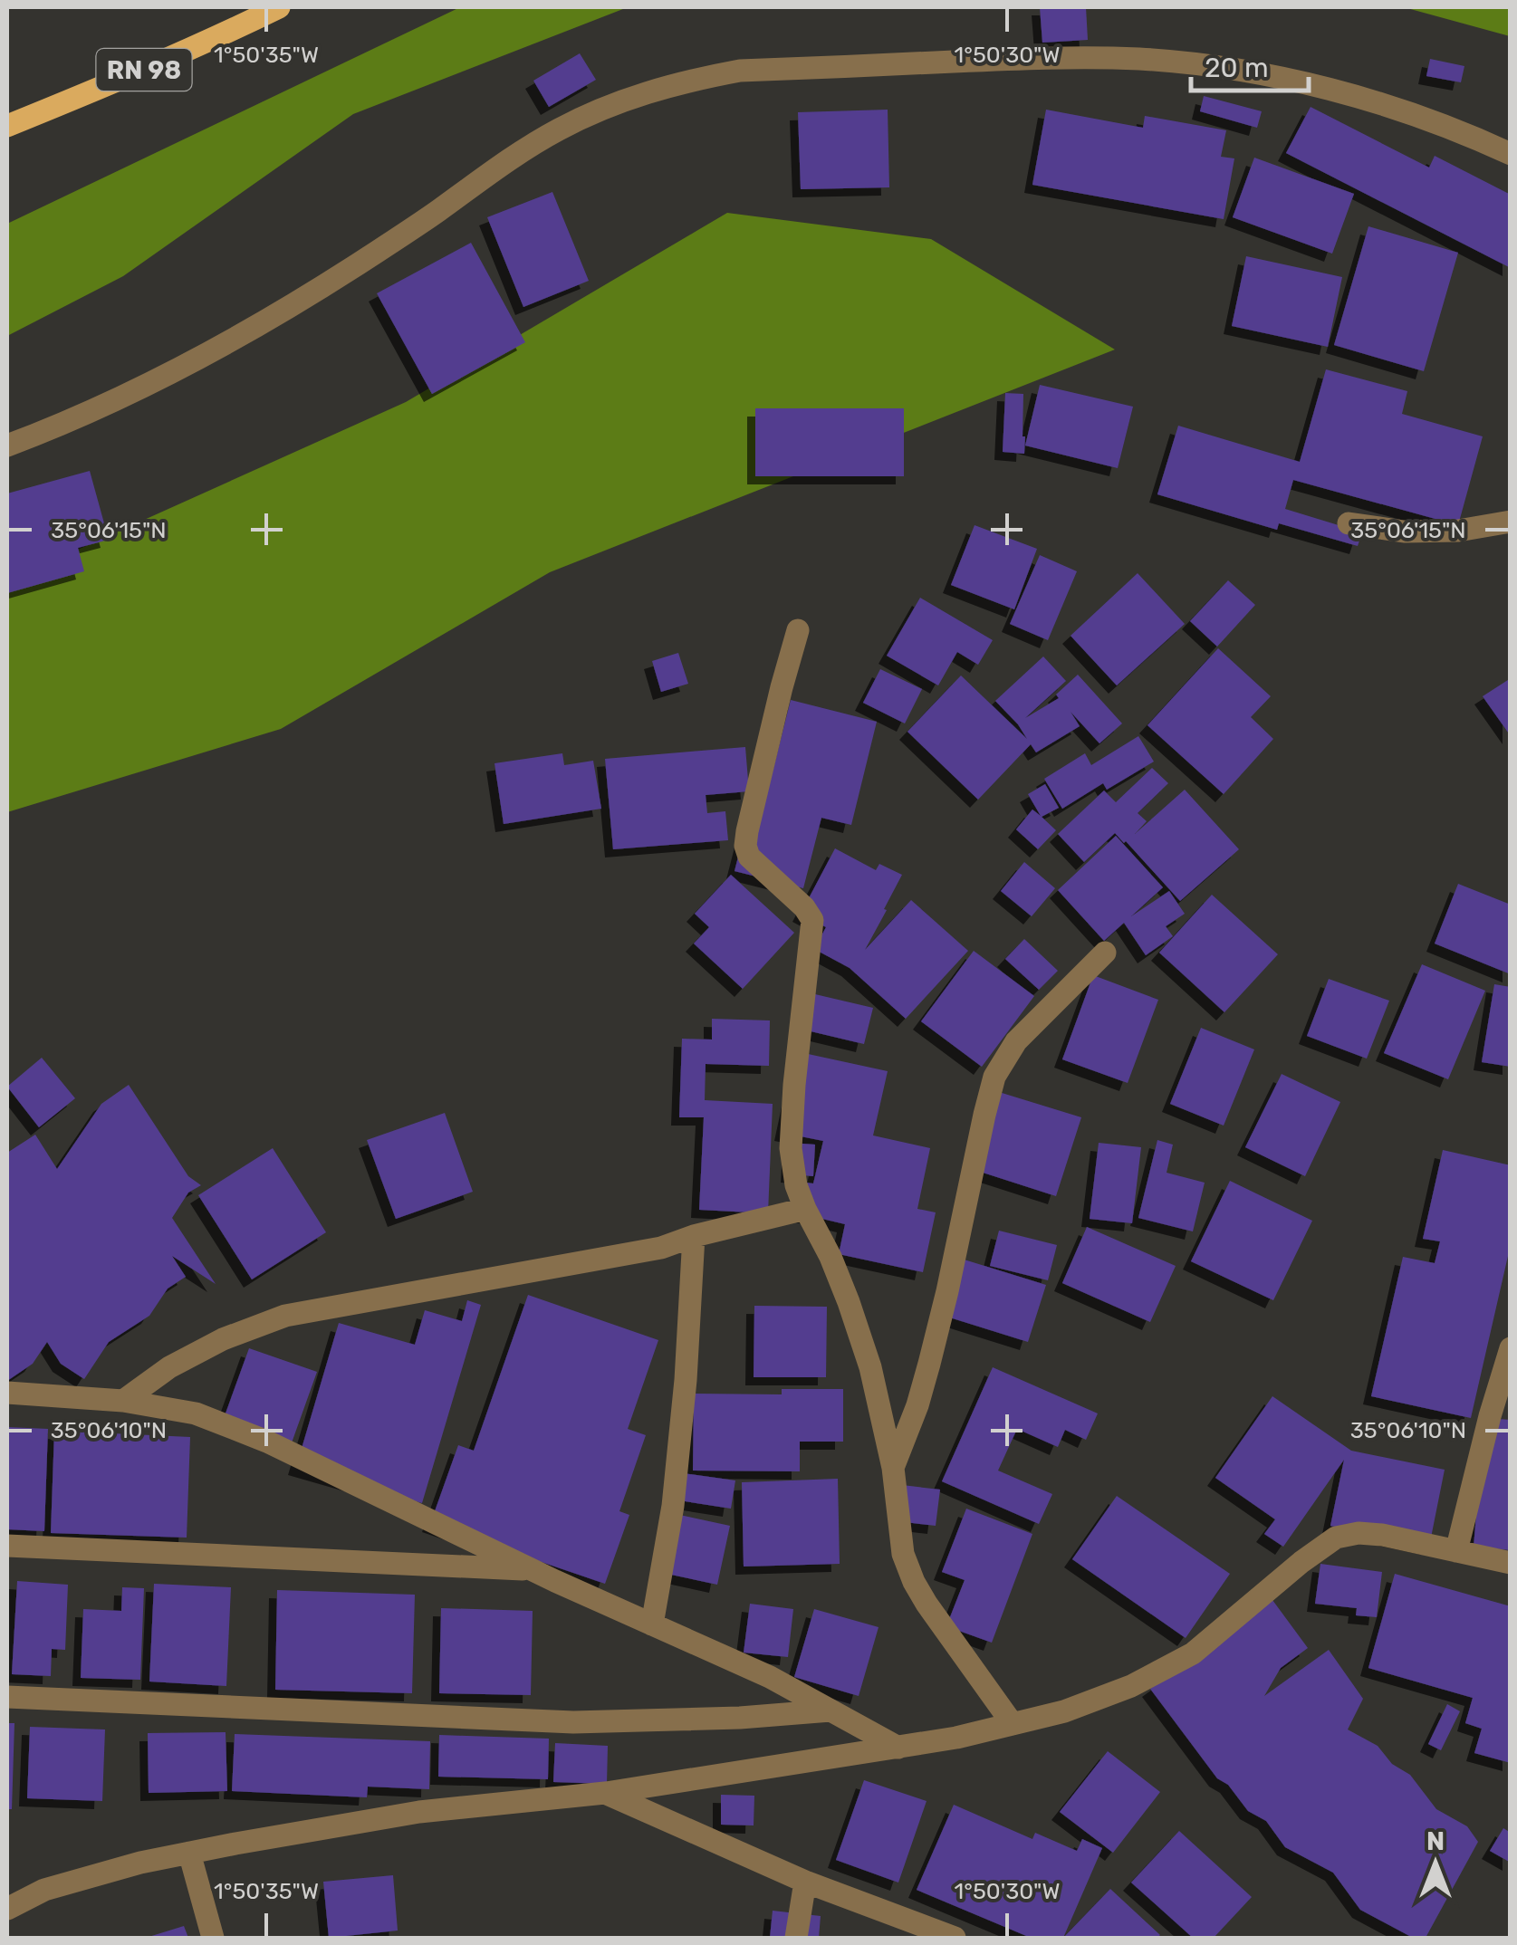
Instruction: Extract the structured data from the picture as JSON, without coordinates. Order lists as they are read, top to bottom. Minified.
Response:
{"streets":{"main road":["RN 98"]},"scale_bar":"20 m","north":"top","coordinates":["1°50'35\"W","1°50'30\"W","35°06'15\"N","35°06'10\"N"]}
